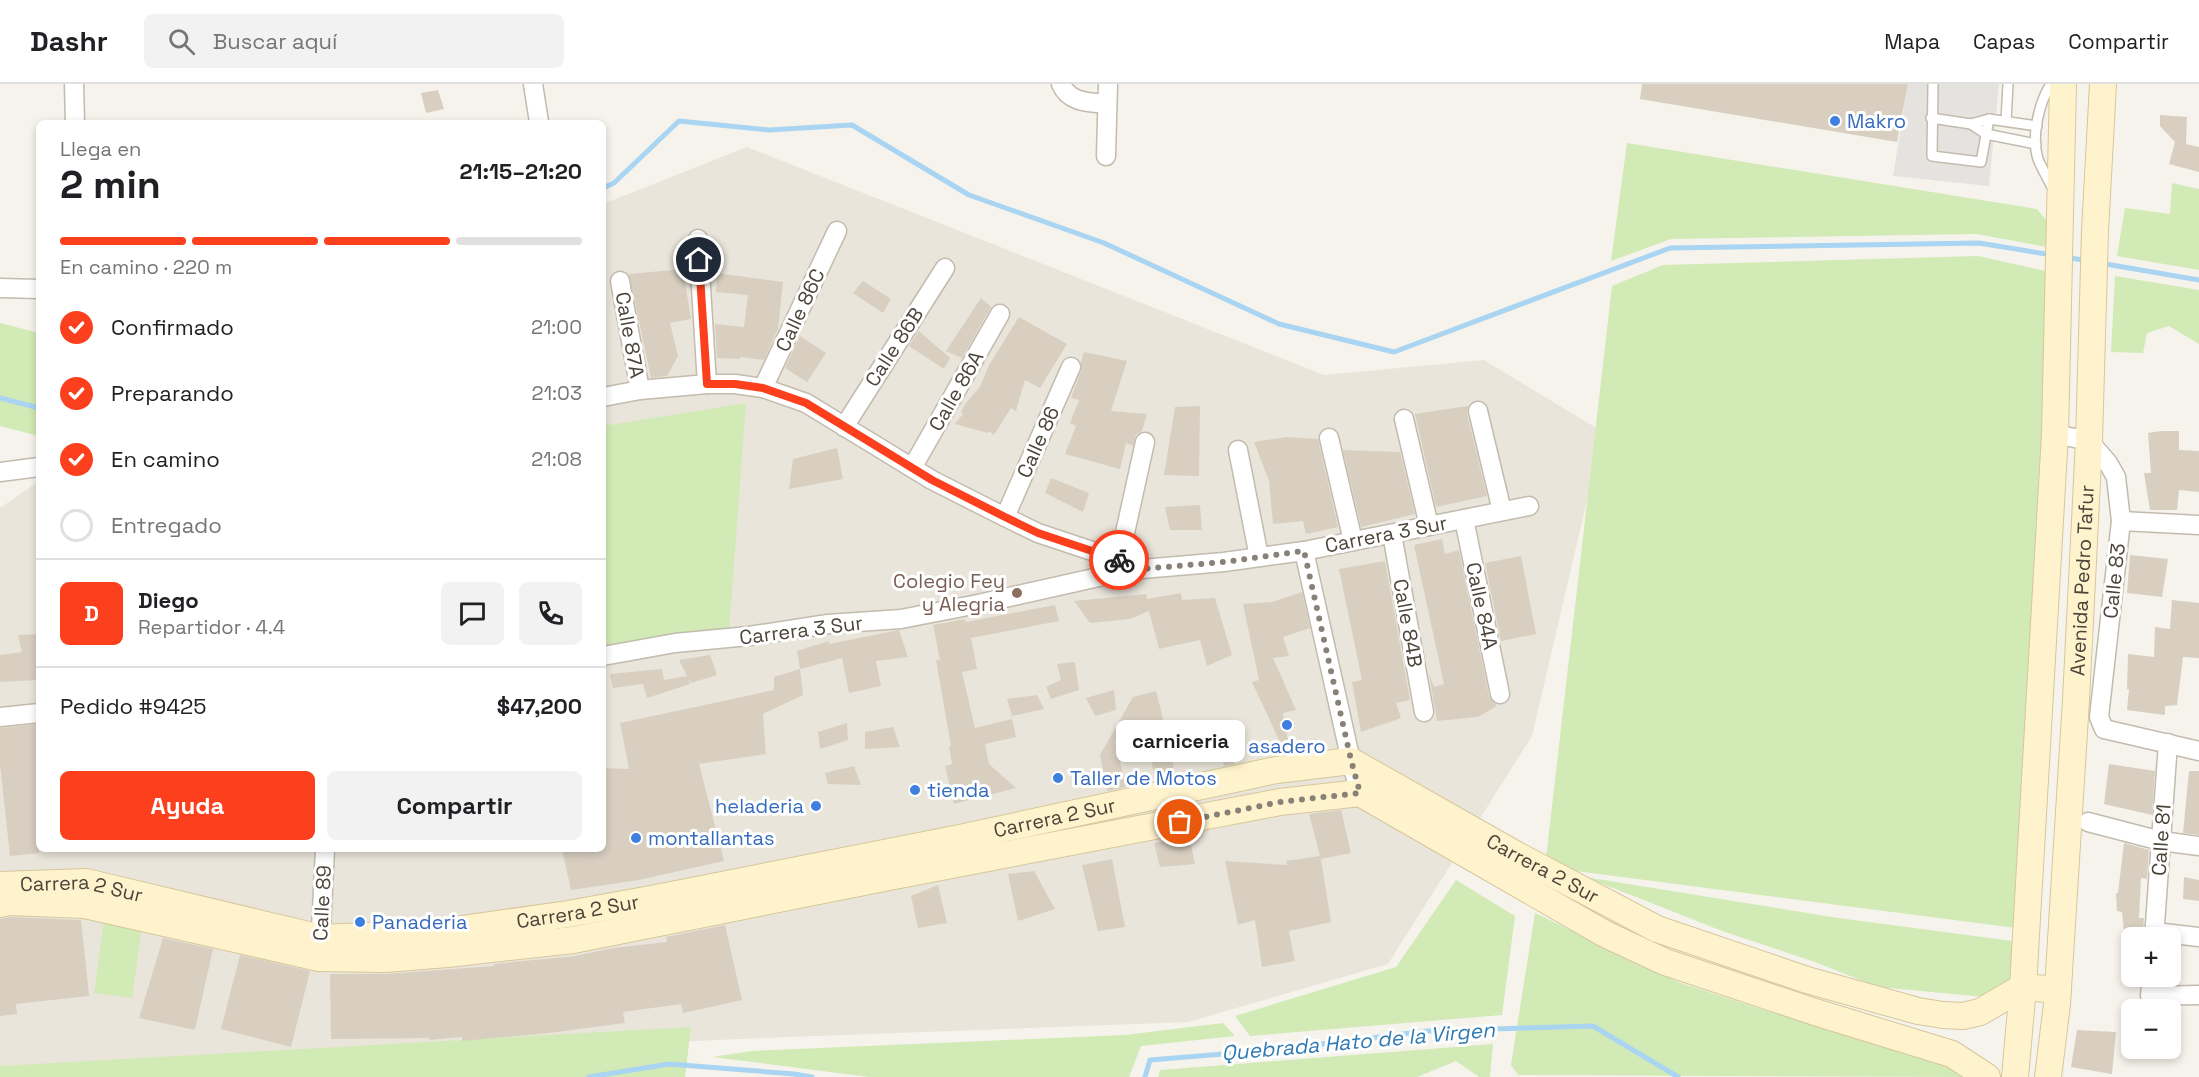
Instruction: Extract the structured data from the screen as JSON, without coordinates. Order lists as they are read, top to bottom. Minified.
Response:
{"streets":{"street":["Calle 86C","Calle 87A","Calle 86B","Calle 86A","Calle 86","Carrera 3 Sur","Avenida Pedro Tafur","Calle 83","Calle 84A","Calle 84B","Carrera 2 Sur","Calle 81","Calle 89"]},"crossings":[["Carrera 3 Sur","Calle 84A"],["Carrera 3 Sur","Calle 84B"],["Avenida Pedro Tafur","Calle 83"],["Avenida Pedro Tafur","Carrera 2 Sur"],["Calle 83","Calle 81"],["Carrera 2 Sur","Calle 89"]],"water":["Quebrada Hato de la Virgen"],"places":["Makro","Colegio Fey y Alegria","asadero","Taller de Motos","tienda","heladeria","carniceria","montallantas","Panaderia"],"page":{"header":"Dashr","search":"Buscar aquí","nav":["Mapa","Capas","Compartir"],"heading":["2 min","Llega en","21:15–21:20"],"panel":["Diego","Repartidor · 4.4","Pedido #9425","$47,200"],"bar":"En camino · 220 m","list":[["Confirmado","21:00"],["Preparando","21:03"],["En camino","21:08"],"Entregado"],"round":"D","bubble":"carniceria","buttons":["Ayuda","Compartir"],"map_buttons":["+","−"]}}
